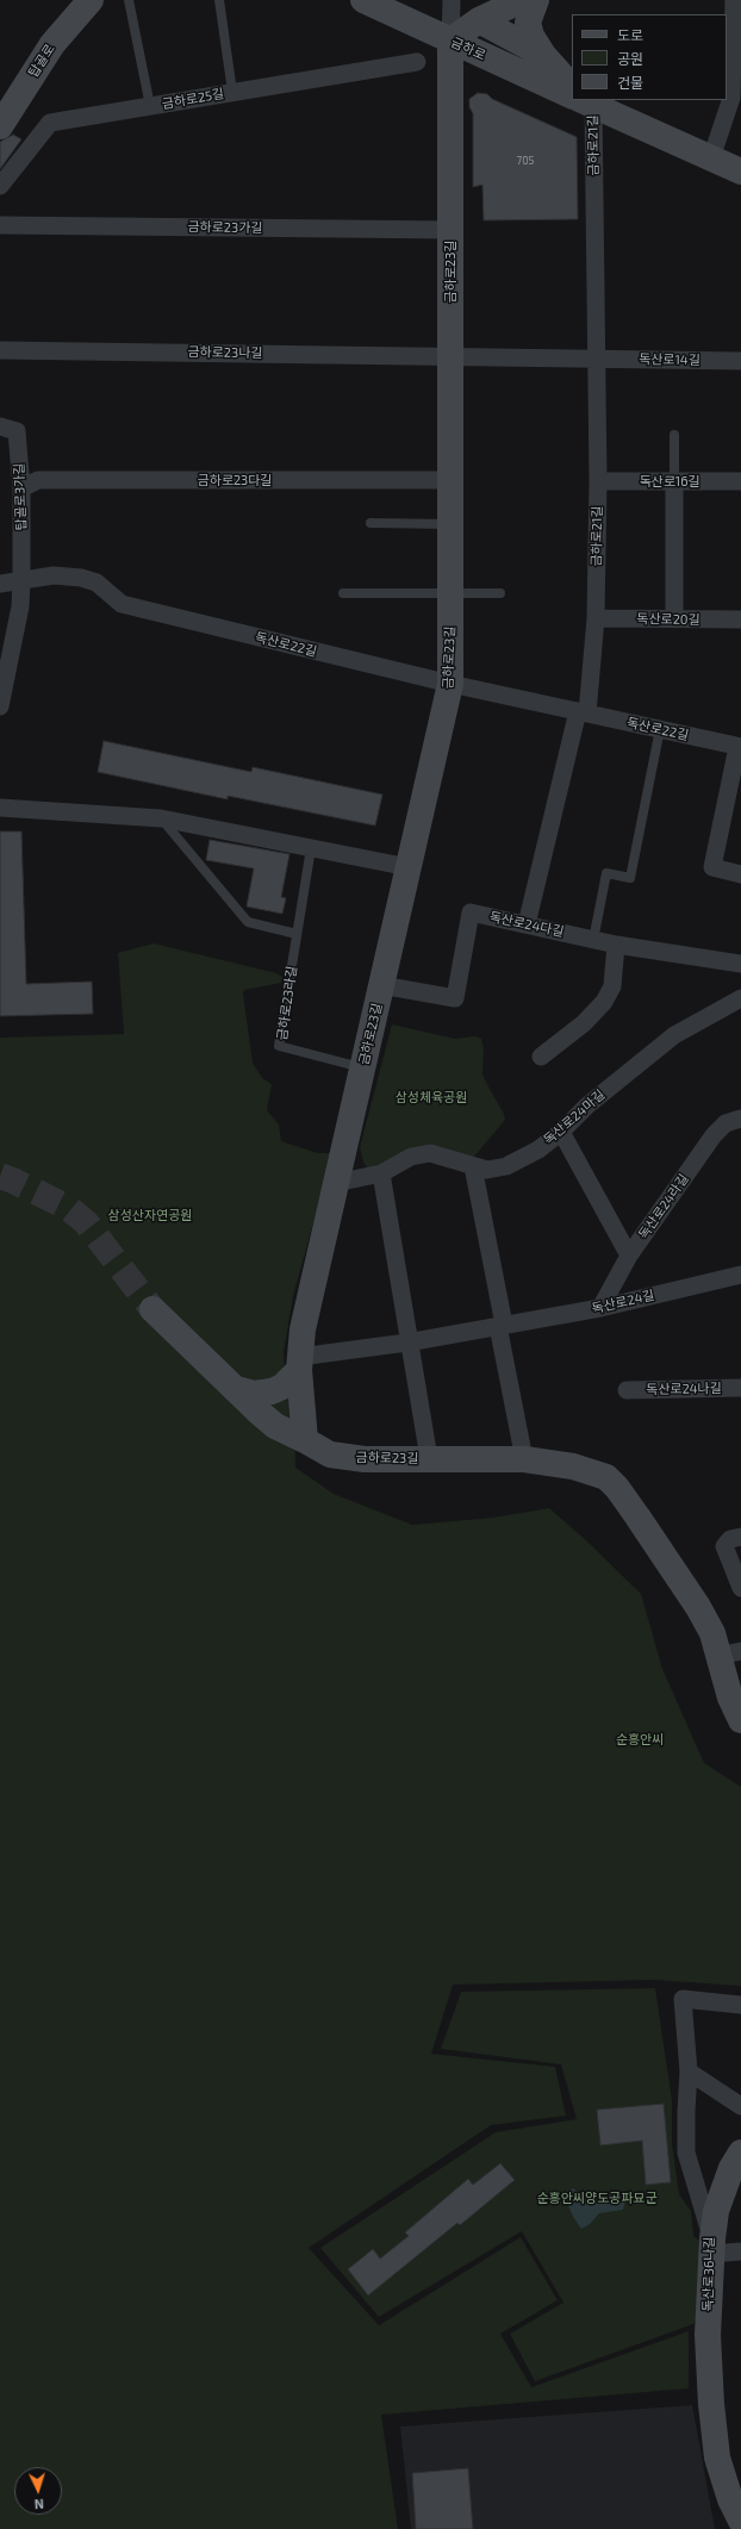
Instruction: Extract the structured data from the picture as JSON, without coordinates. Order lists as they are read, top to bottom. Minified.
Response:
{"streets":{"street":["금하로","탑골로","금하로25길","금하로21길","금하로23가길","금하로23길","금하로23나길","독산로14길","금하로23다길","독산로16길","탑골로3가길","독산로20길","독산로22길","독산로24다길","독산로24마길","독산로24라길","독산로24길","독산로24나길","독산로36나길"],"lane":["금하로23라길"]},"crossings":[["금하로","금하로21길"],["금하로","금하로23길"],["금하로21길","독산로14길"],["금하로21길","독산로16길"],["금하로21길","독산로20길"],["금하로21길","독산로22길"],["금하로23가길","금하로23길"],["금하로23길","금하로23나길"],["금하로23길","금하로23다길"],["금하로23길","독산로22길"],["금하로23길","독산로24다길"],["금하로23길","금하로23라길"],["금하로23길","독산로24마길"],["금하로23길","독산로24길"],["금하로23다길","탑골로3가길"],["탑골로3가길","독산로22길"],["독산로24라길","독산로24길"]],"parks":["삼성체육공원","삼성산자연공원","순흥안씨","순흥안씨양도공파묘군"],"house_numbers":["705"],"legend":["도로","공원","건물"],"north":"bottom"}
